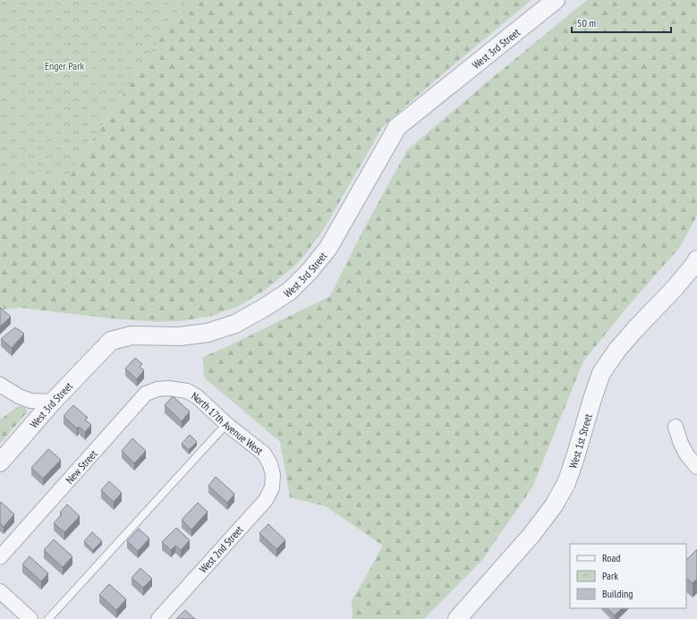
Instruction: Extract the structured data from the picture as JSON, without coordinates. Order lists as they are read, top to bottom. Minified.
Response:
{"streets":{"street":["West 3rd Street","North 17th Avenue West","West 1st Street","New Street","West 2nd Street"]},"crossings":[["North 17th Avenue West","New Street"],["North 17th Avenue West","West 2nd Street"]],"parks":["Enger Park"],"legend":["Road","Park","Building"],"scale_bar":"50 m"}
